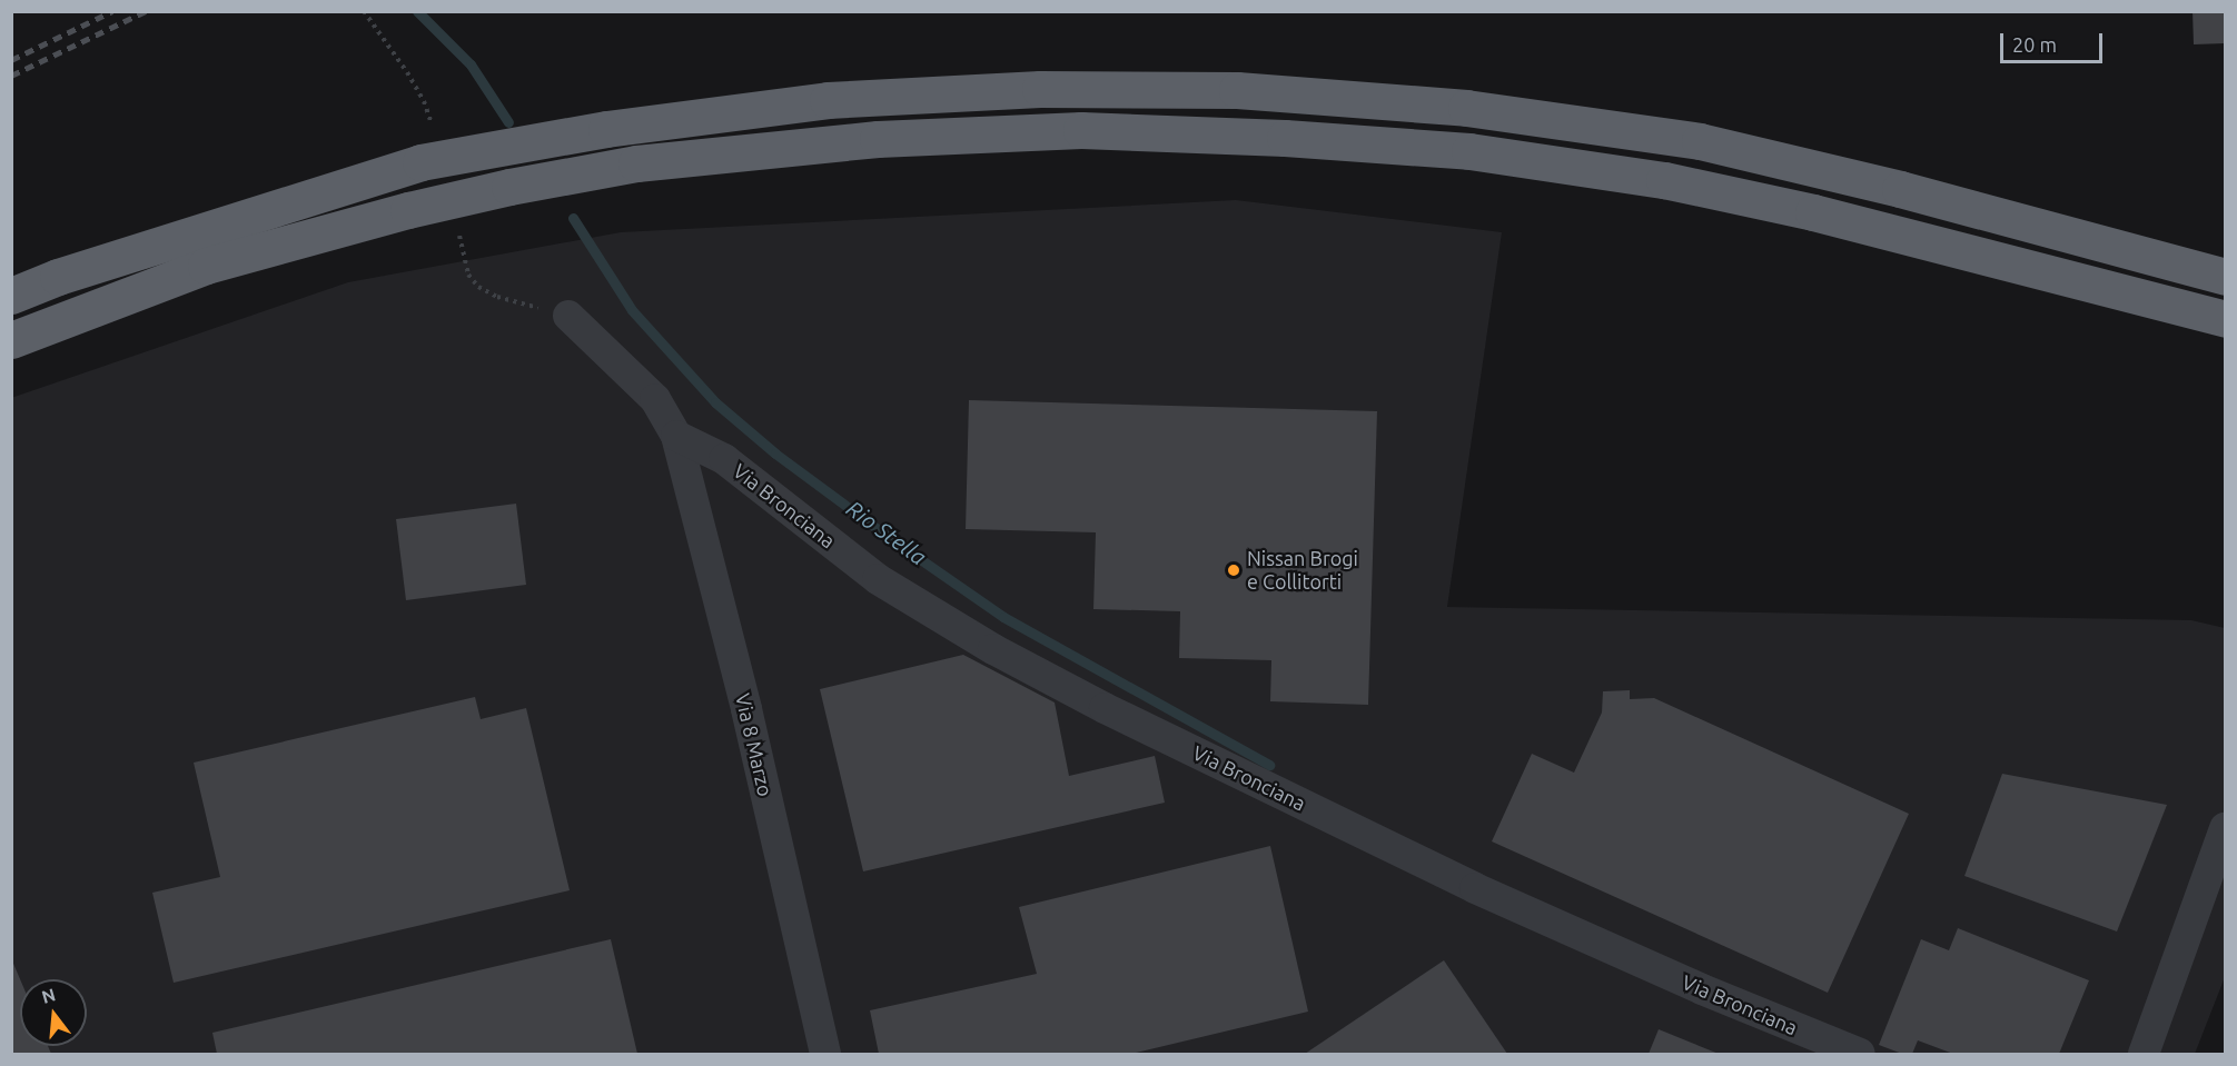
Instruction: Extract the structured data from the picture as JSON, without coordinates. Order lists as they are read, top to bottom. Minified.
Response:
{"streets":{"street":["Via Bronciana","Via 8 Marzo"]},"crossings":[["Via Bronciana","Via 8 Marzo"]],"water":["Rio Stella"],"places":["Nissan Brogi e Collitorti"],"scale_bar":"20 m","north":"top"}
